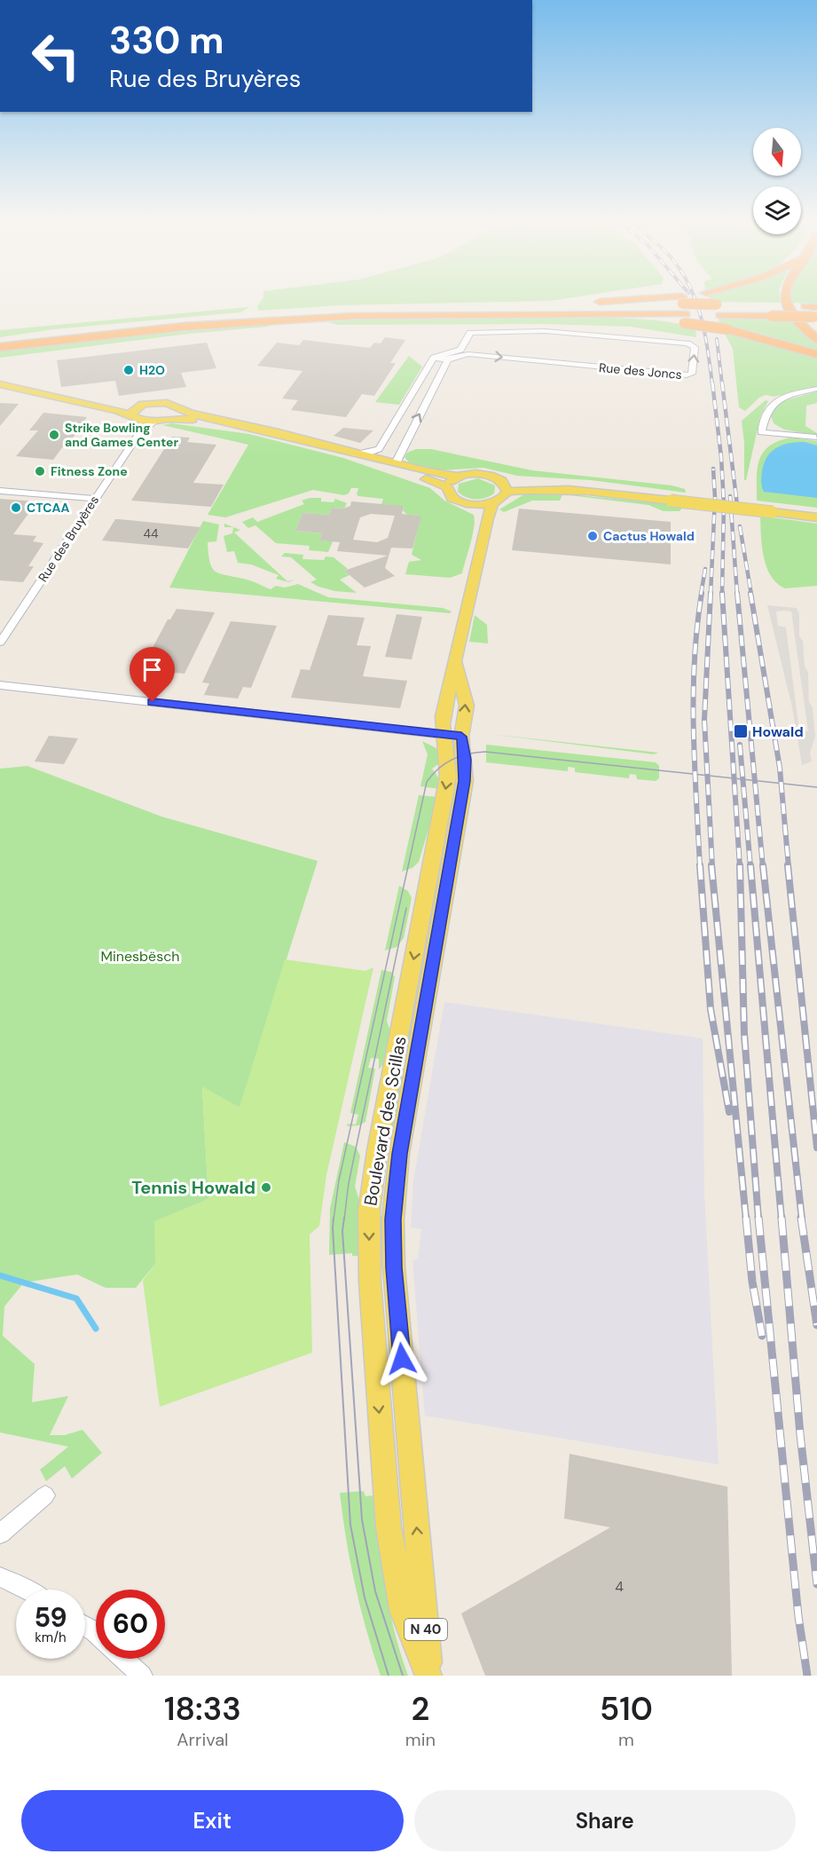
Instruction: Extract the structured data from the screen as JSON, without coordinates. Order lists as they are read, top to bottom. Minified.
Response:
{"streets":{"main road":["Boulevard des Scillas","N 40"],"street":["Rue des Joncs","Rue des Bruyères"]},"parks":["Minesbësch"],"places":{"other":["H2O","Strike Bowling and Games Center","Fitness Zone","CTCAA","Cactus Howald","Tennis Howald"],"transit":["Howald"]},"house_numbers":["44","4"],"north":"bottom","page":{"turn":["330 m","Rue des Bruyères"],"speed":"59 km/h","limit":"60","eta":["18:33","Arrival","2","min","510","m"],"buttons":["Exit","Share"]}}
